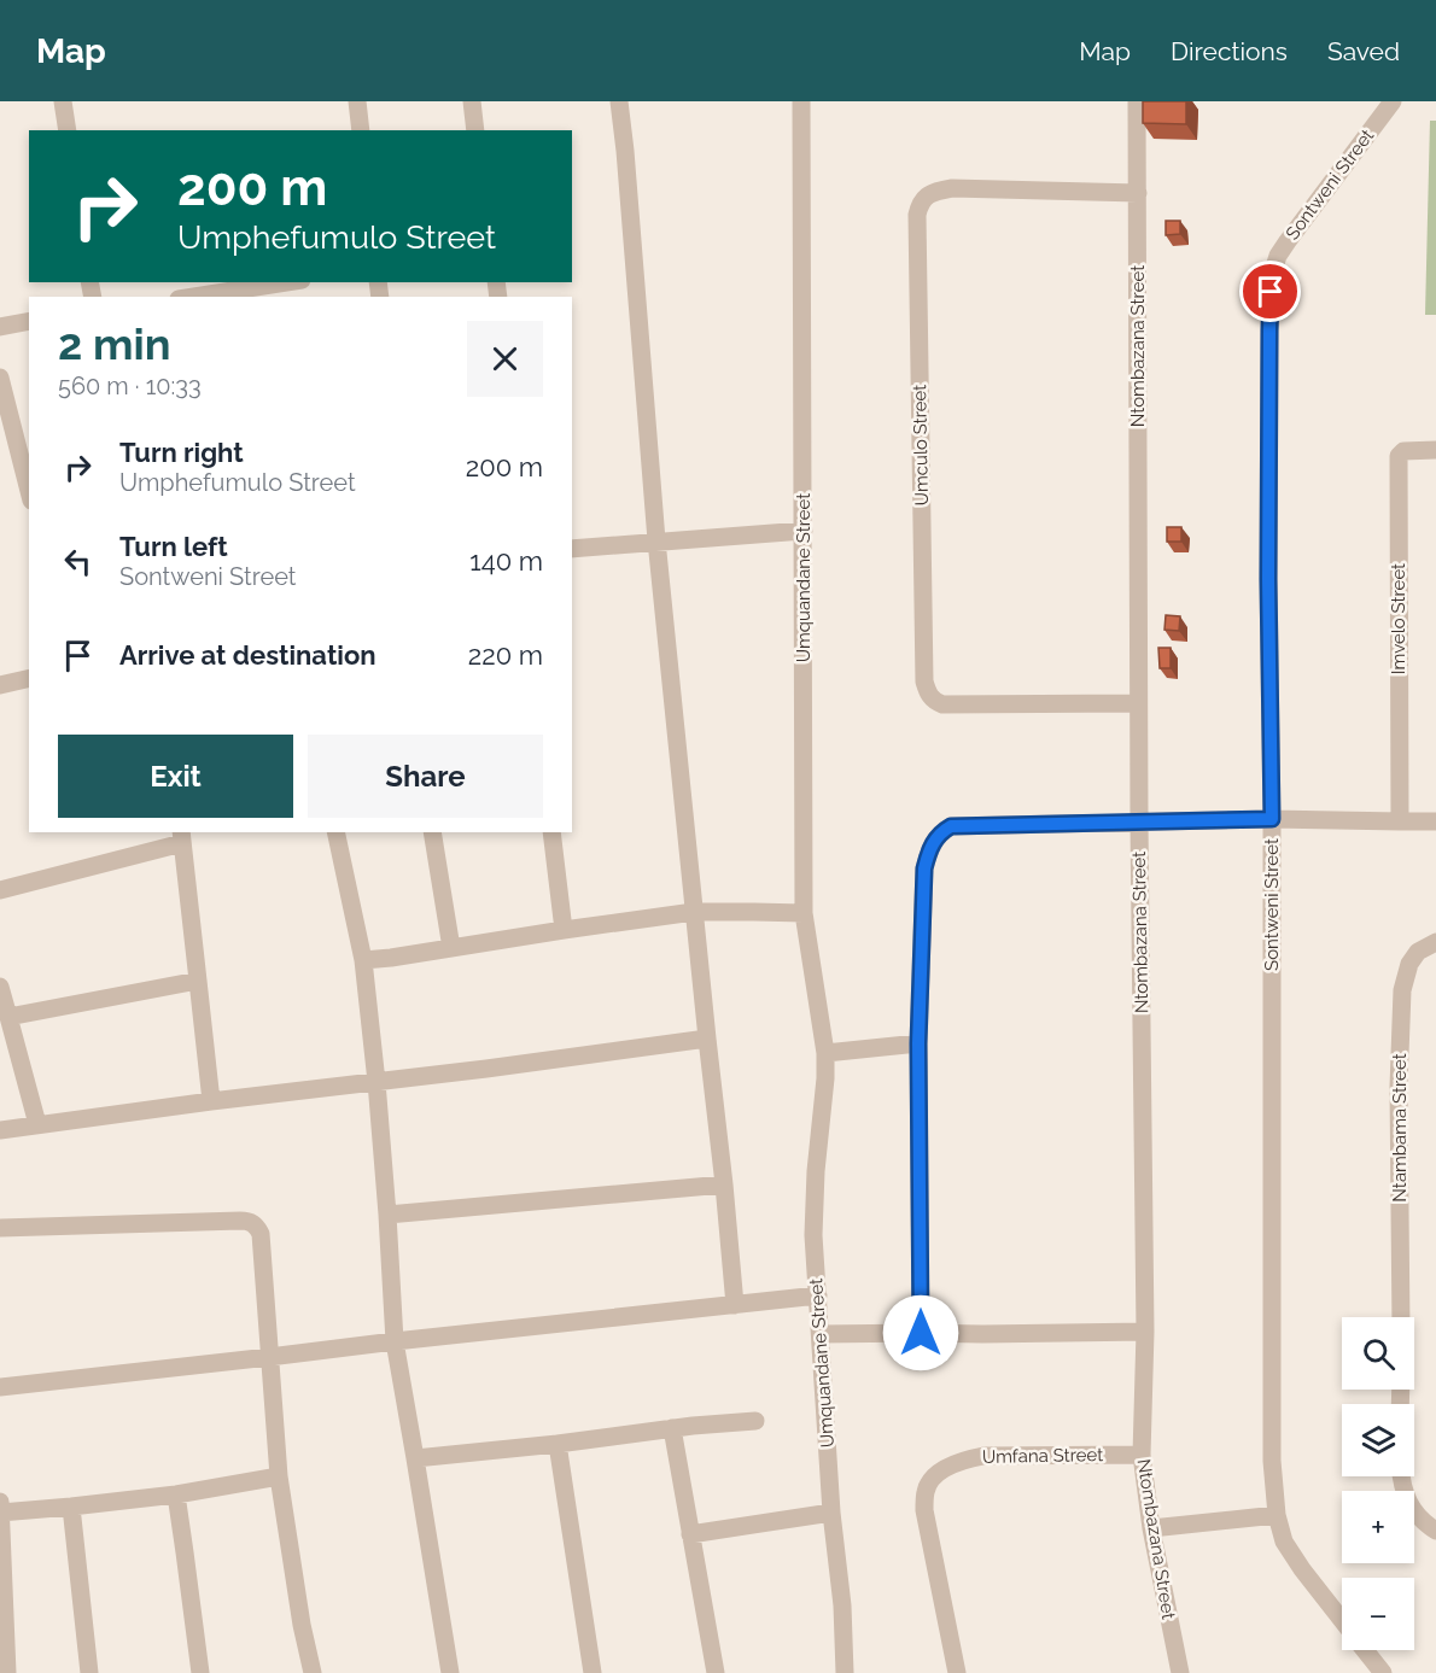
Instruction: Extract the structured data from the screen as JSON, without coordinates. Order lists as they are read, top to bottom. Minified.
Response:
{"streets":{"street":["Sontweni Street","Ntombazana Street","Umculo Street","Umquandane Street","Imvelo Street","Ntambama Street","Umfana Street"]},"crossings":[["Ntombazana Street","Umculo Street"],["Ntombazana Street","Umfana Street"]],"page":{"header":"Map","nav":["Map","Directions","Saved"],"turn":["200 m","Umphefumulo Street"],"heading":["2 min","560 m · 10:33"],"list":[{"name":"Turn right","note":"Umphefumulo Street","value":"200 m"},{"name":"Turn left","note":"Sontweni Street","value":"140 m"},{"name":"Arrive at destination","value":"220 m"}],"buttons":["Exit","Share"],"map_buttons":["+","−"]}}
